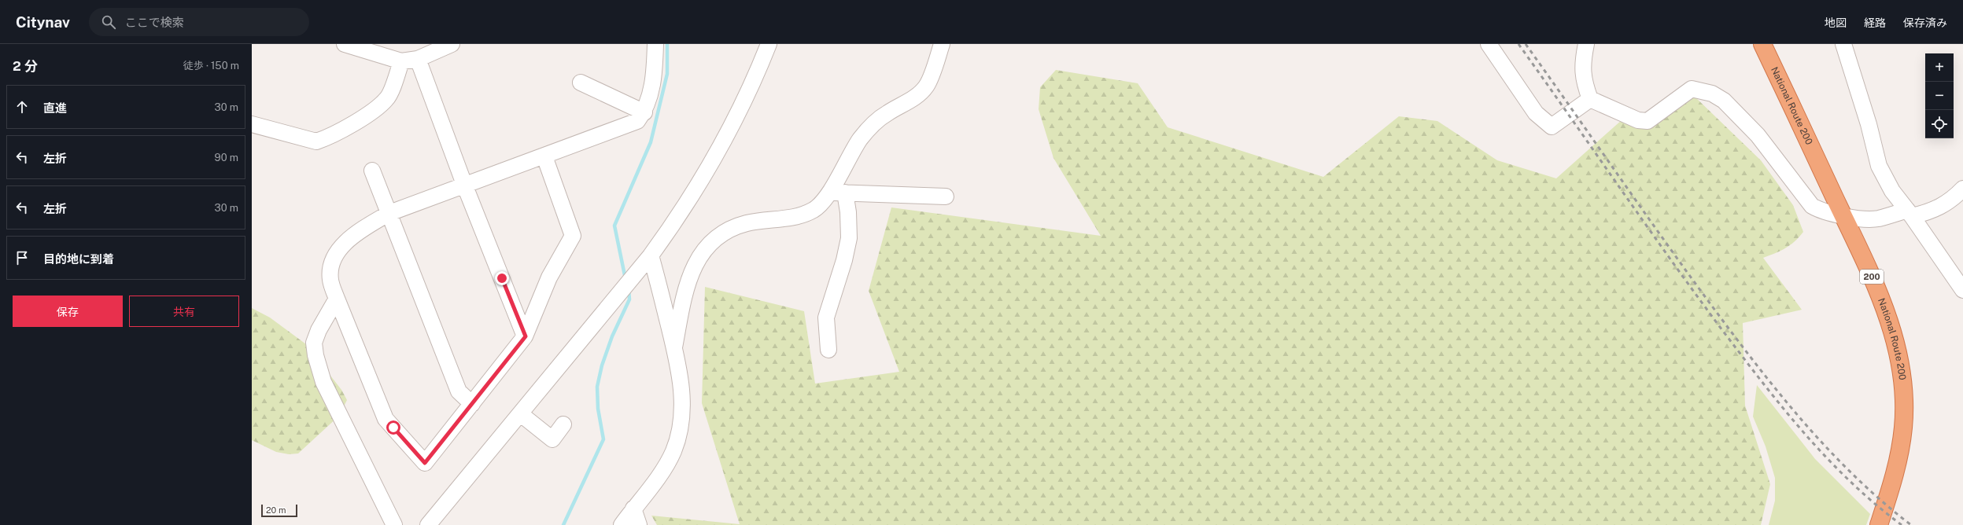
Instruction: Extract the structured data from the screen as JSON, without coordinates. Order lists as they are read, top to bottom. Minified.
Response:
{"streets":{"highway":["National Route 200","200"]},"scale_bar":"20 m","page":{"header":"Citynav","search":"ここで検索","nav":["地図","経路","保存済み"],"heading":["2 分","徒歩 · 150 m"],"map_buttons":["+","−"],"list":[["直進","30 m"],["左折","90 m"],["左折","30 m"],"目的地に到着"],"buttons":["保存","共有"],"scale":"20 m"}}
